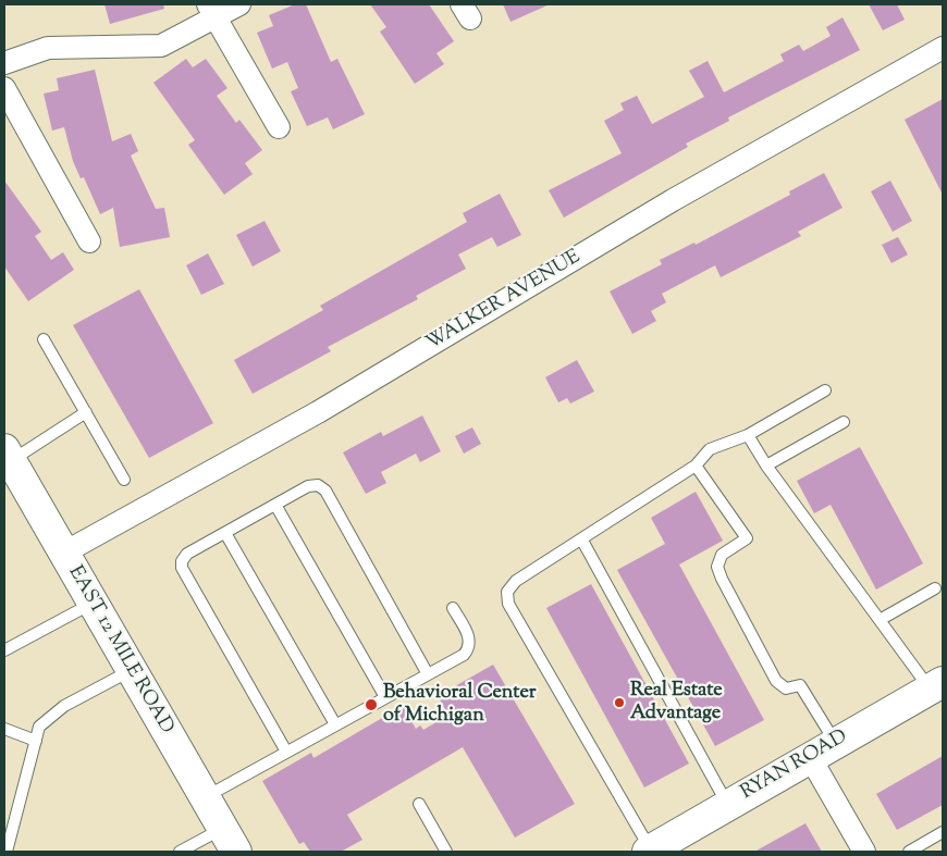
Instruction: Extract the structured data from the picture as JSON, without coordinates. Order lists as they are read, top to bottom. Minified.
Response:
{"streets":{"main road":["EAST 12 MILE ROAD","RYAN ROAD"],"street":["WALKER AVENUE"]},"crossings":[["WALKER AVENUE","EAST 12 MILE ROAD"]],"places":["Real Estate Advantage","Behavioral Center of Michigan"]}
